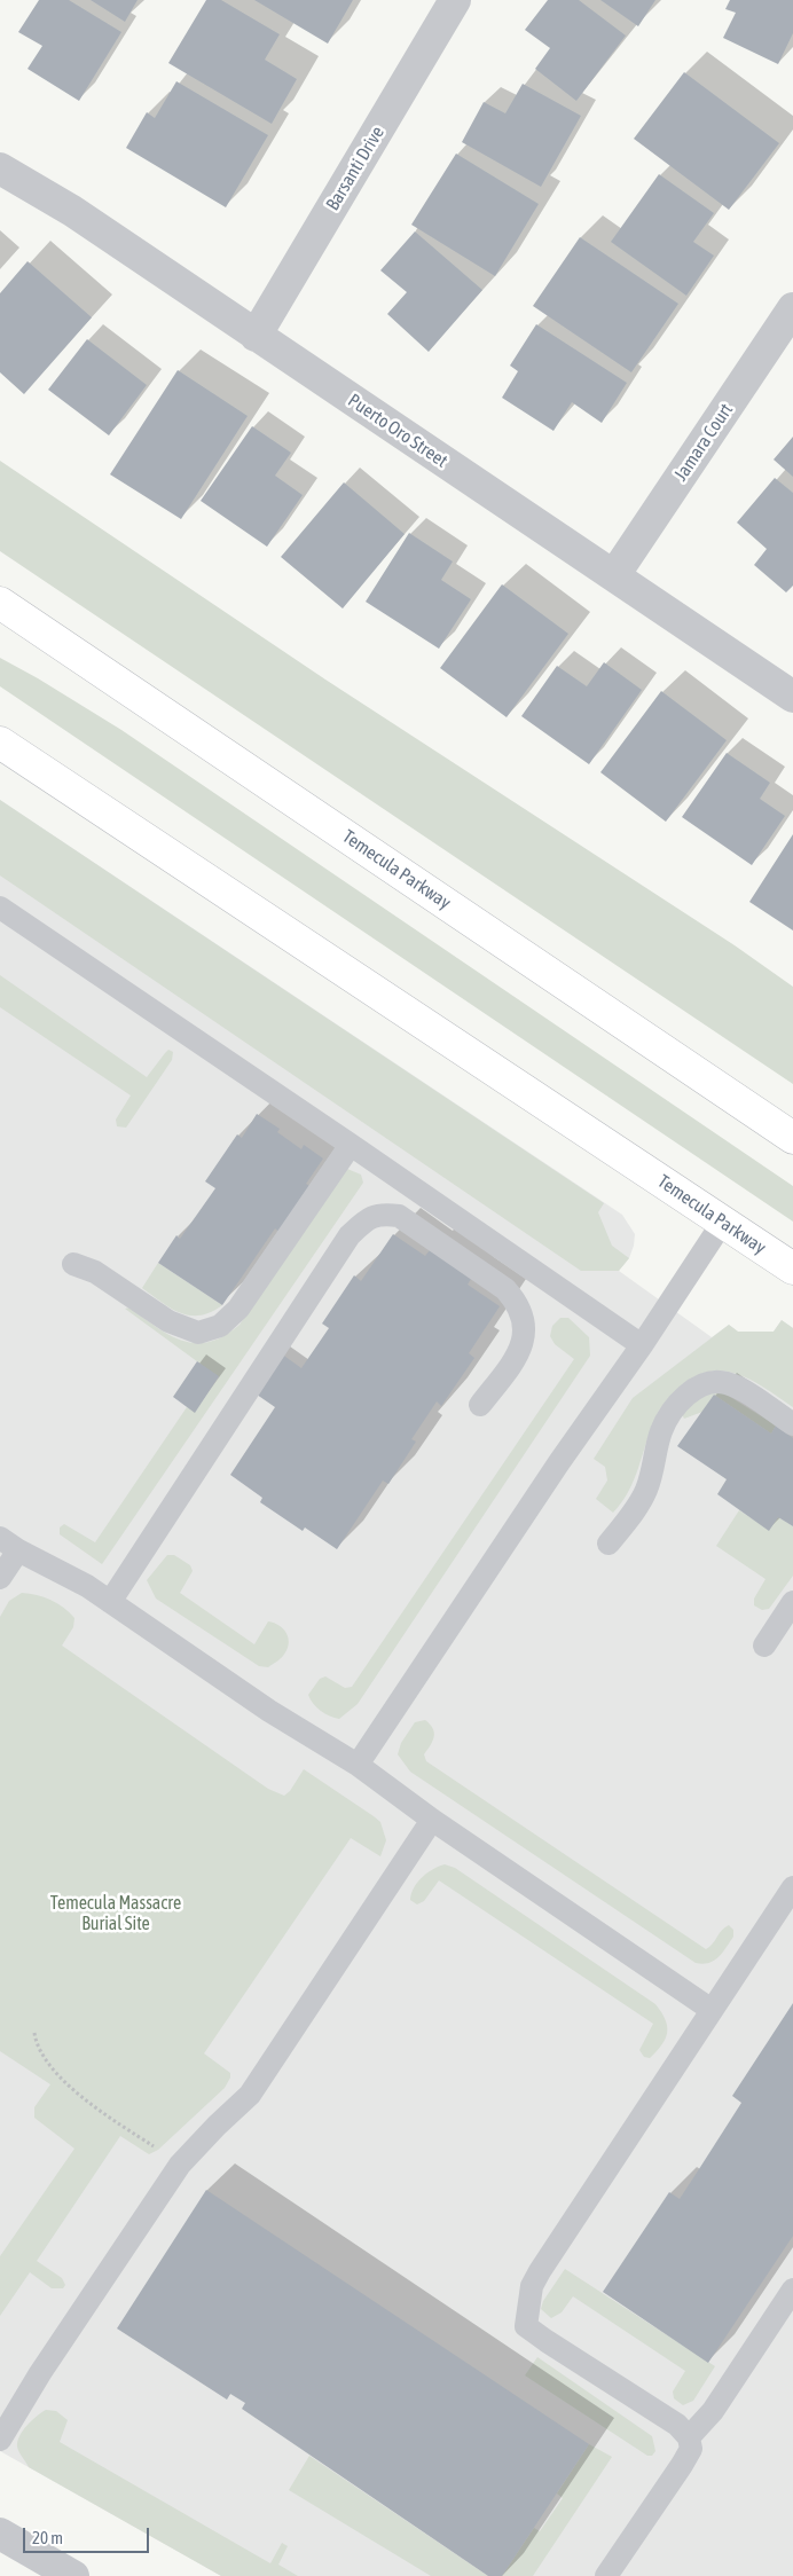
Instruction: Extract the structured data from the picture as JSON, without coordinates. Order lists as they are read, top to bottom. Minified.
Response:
{"streets":{"main road":["Temecula Parkway"],"street":["Barsanti Drive","Puerto Oro Street","Jamara Court"]},"crossings":[["Barsanti Drive","Puerto Oro Street"],["Puerto Oro Street","Jamara Court"]],"parks":["Temecula Massacre Burial Site"],"scale_bar":"20 m"}
